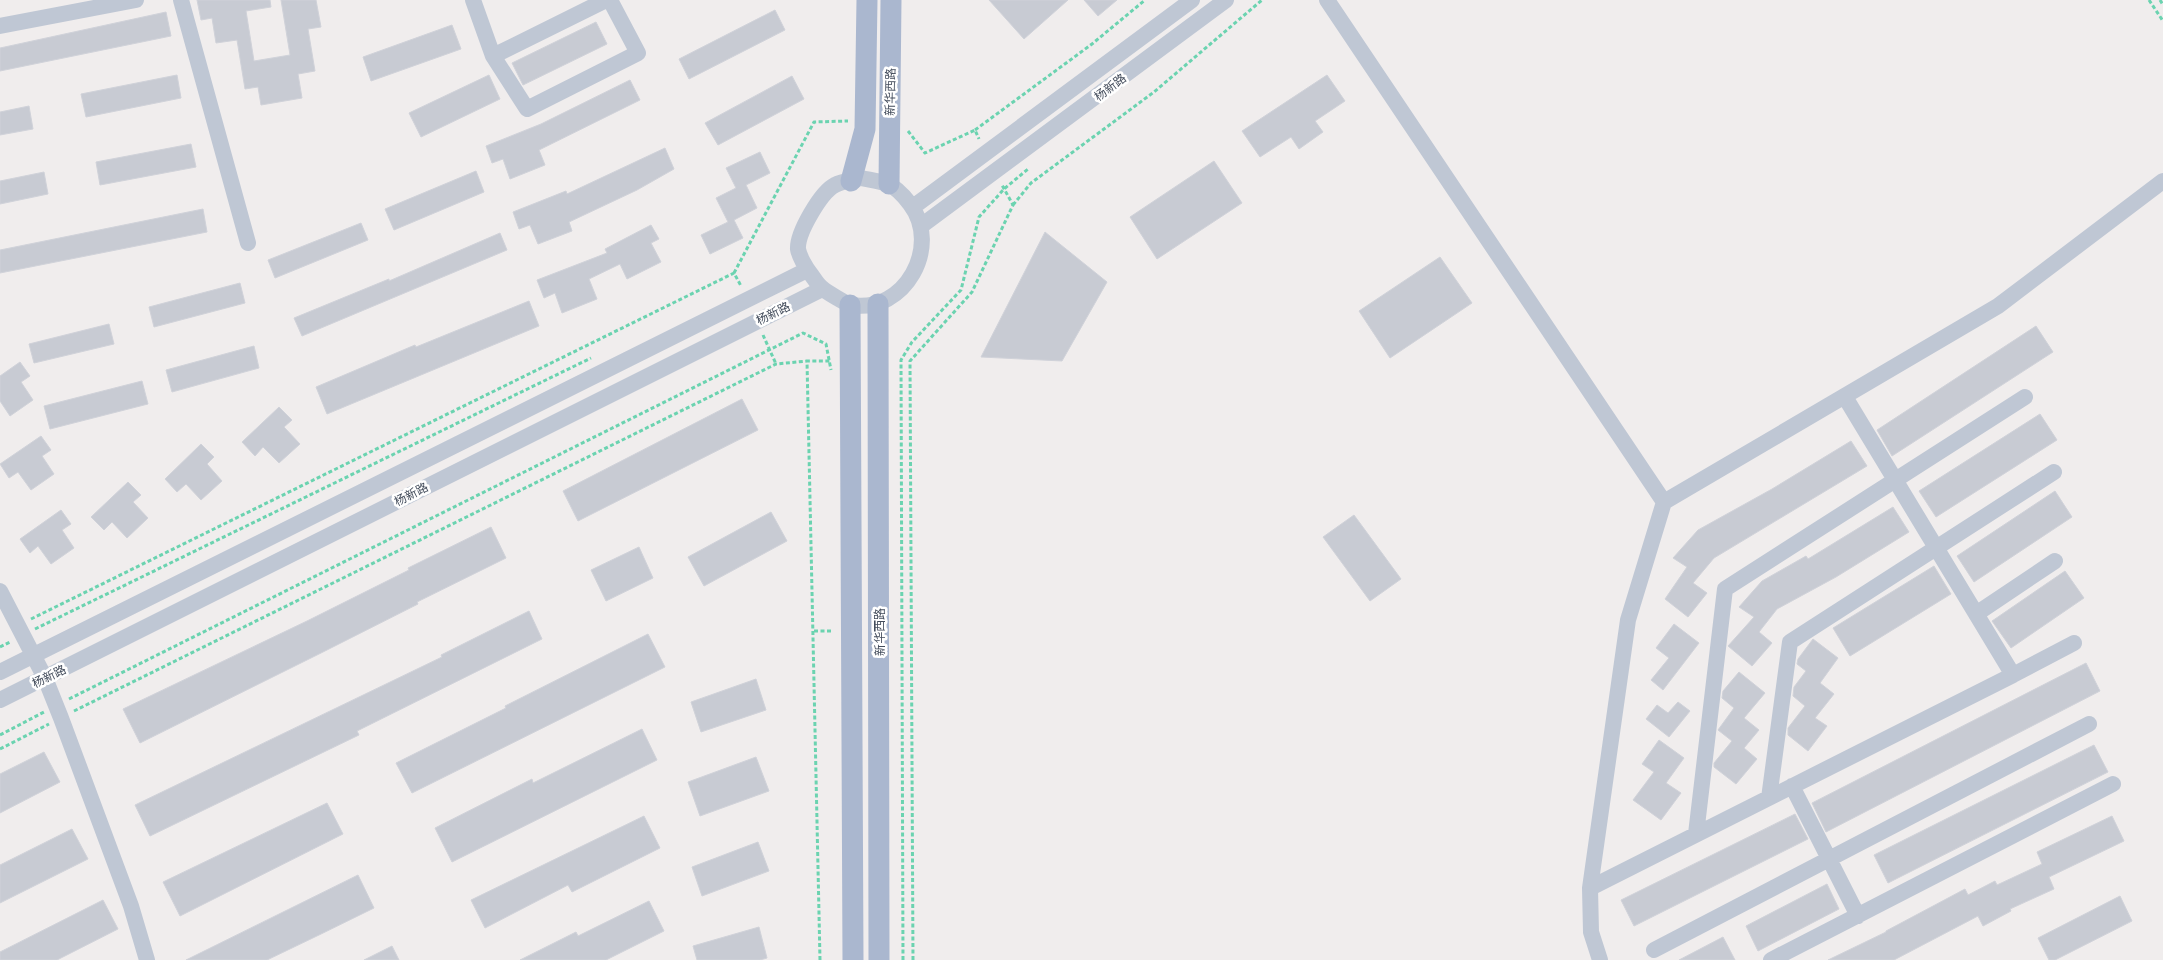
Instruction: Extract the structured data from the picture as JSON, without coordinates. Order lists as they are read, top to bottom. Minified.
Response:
{"streets":{"main road":["新华西路"],"street":["杨新路"]},"crossings":[["杨新路","新华西路"]]}
